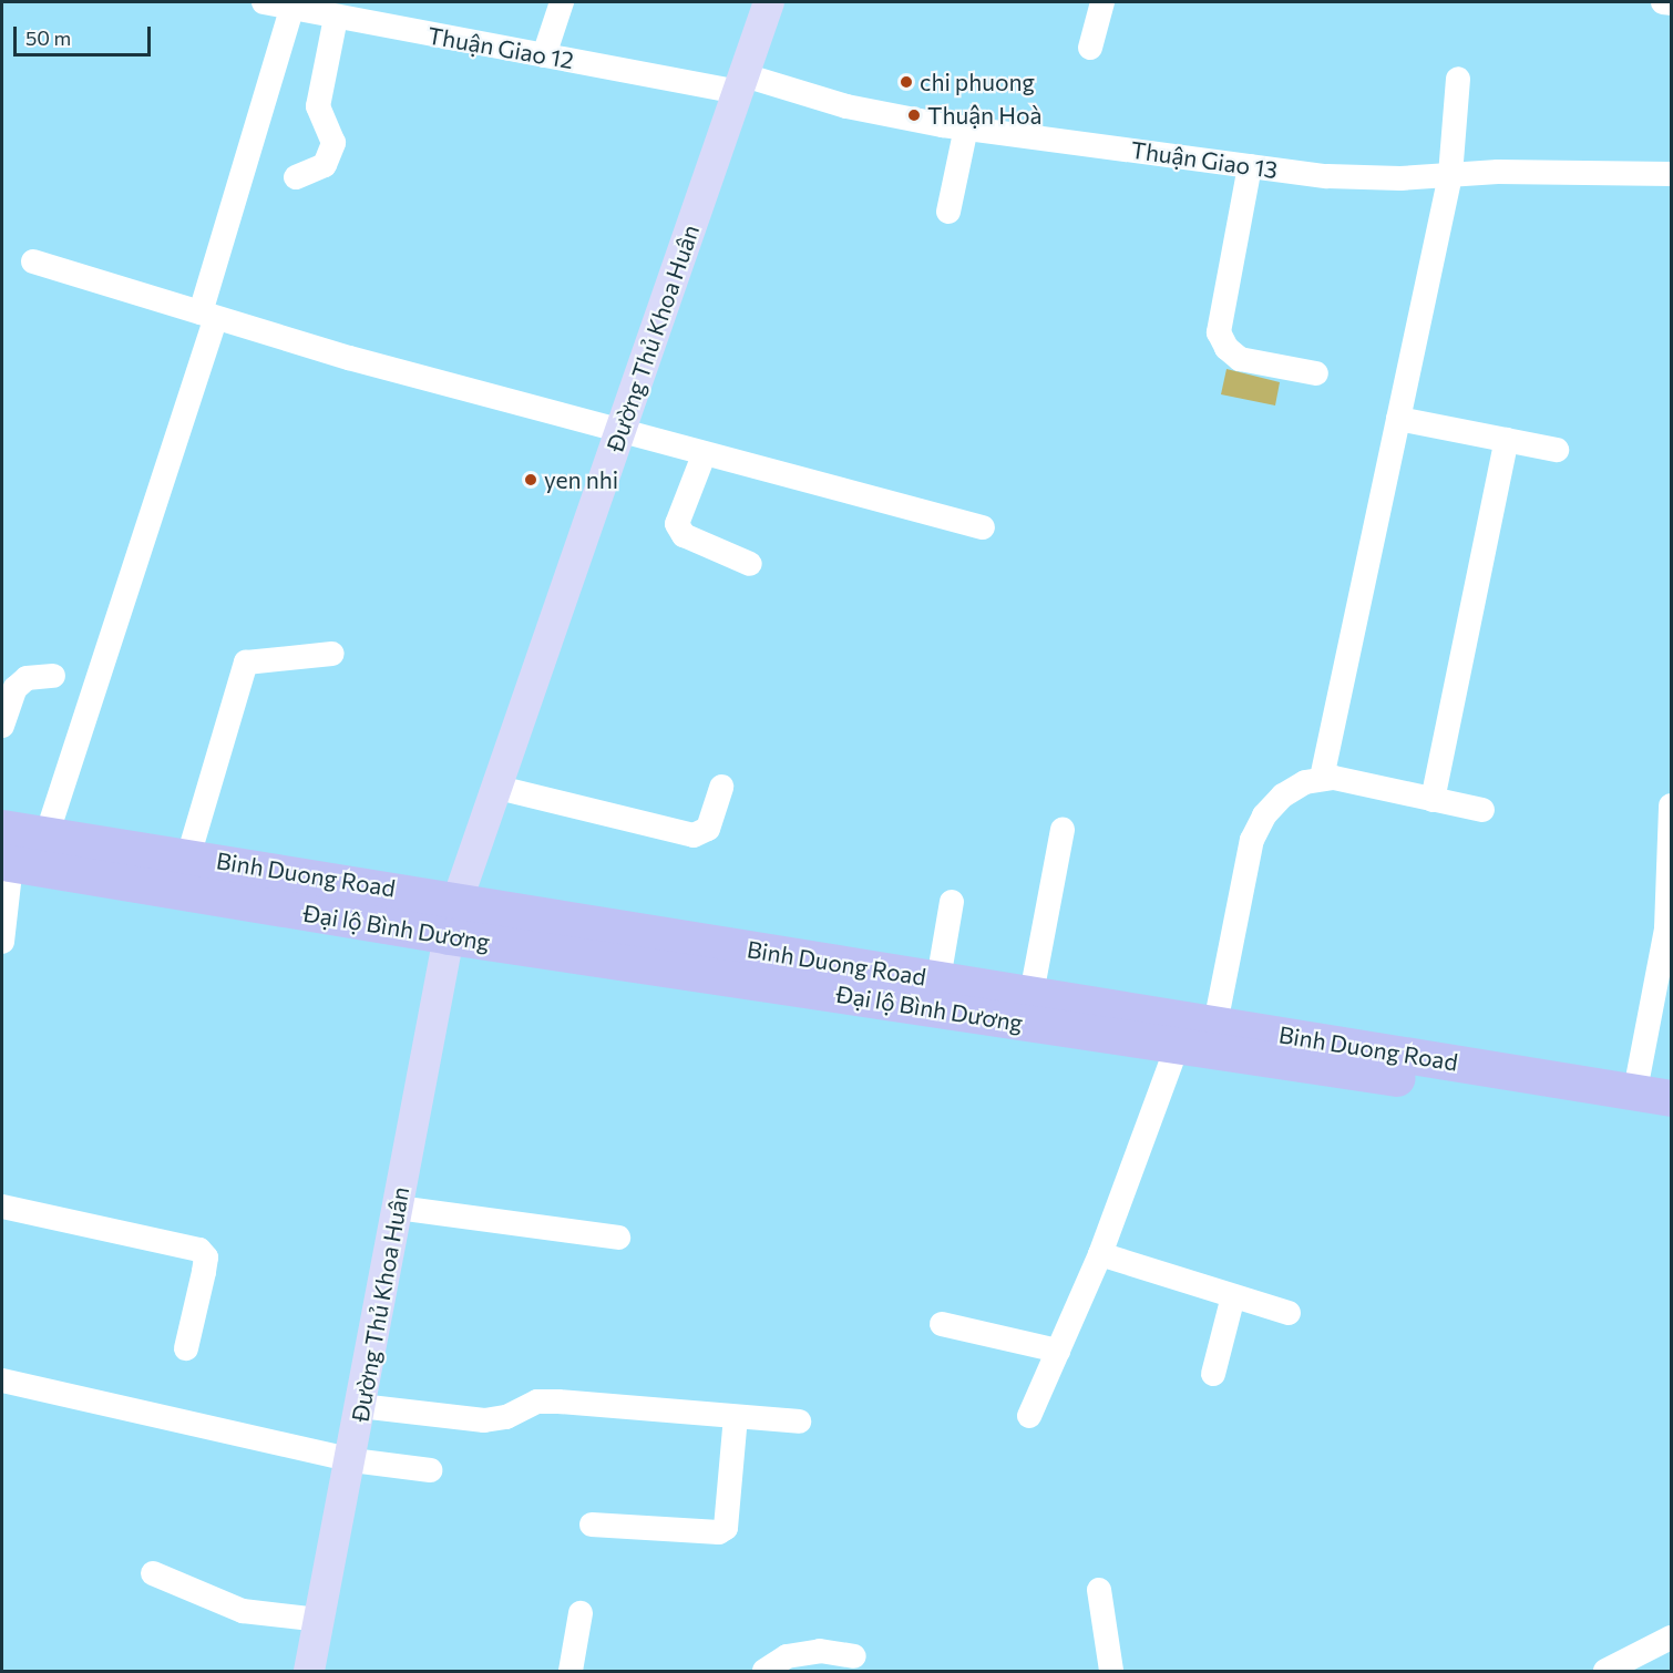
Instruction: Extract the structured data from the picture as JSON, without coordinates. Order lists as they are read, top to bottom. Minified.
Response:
{"streets":{"highway":["Binh Duong Road","Đại lộ Bình Dương"],"main road":["Đường Thủ Khoa Huân"],"street":["Thuận Giao 12","Thuận Giao 13"]},"crossings":[["Thuận Giao 12","Thuận Giao 13"],["Thuận Giao 12","Đường Thủ Khoa Huân"],["Thuận Giao 13","Đường Thủ Khoa Huân"],["Đường Thủ Khoa Huân","Binh Duong Road"],["Đường Thủ Khoa Huân","Đại lộ Bình Dương"],["Binh Duong Road","Đại lộ Bình Dương"]],"places":["chi phuong","Thuận Hoà","yen nhi"],"scale_bar":"50 m"}
